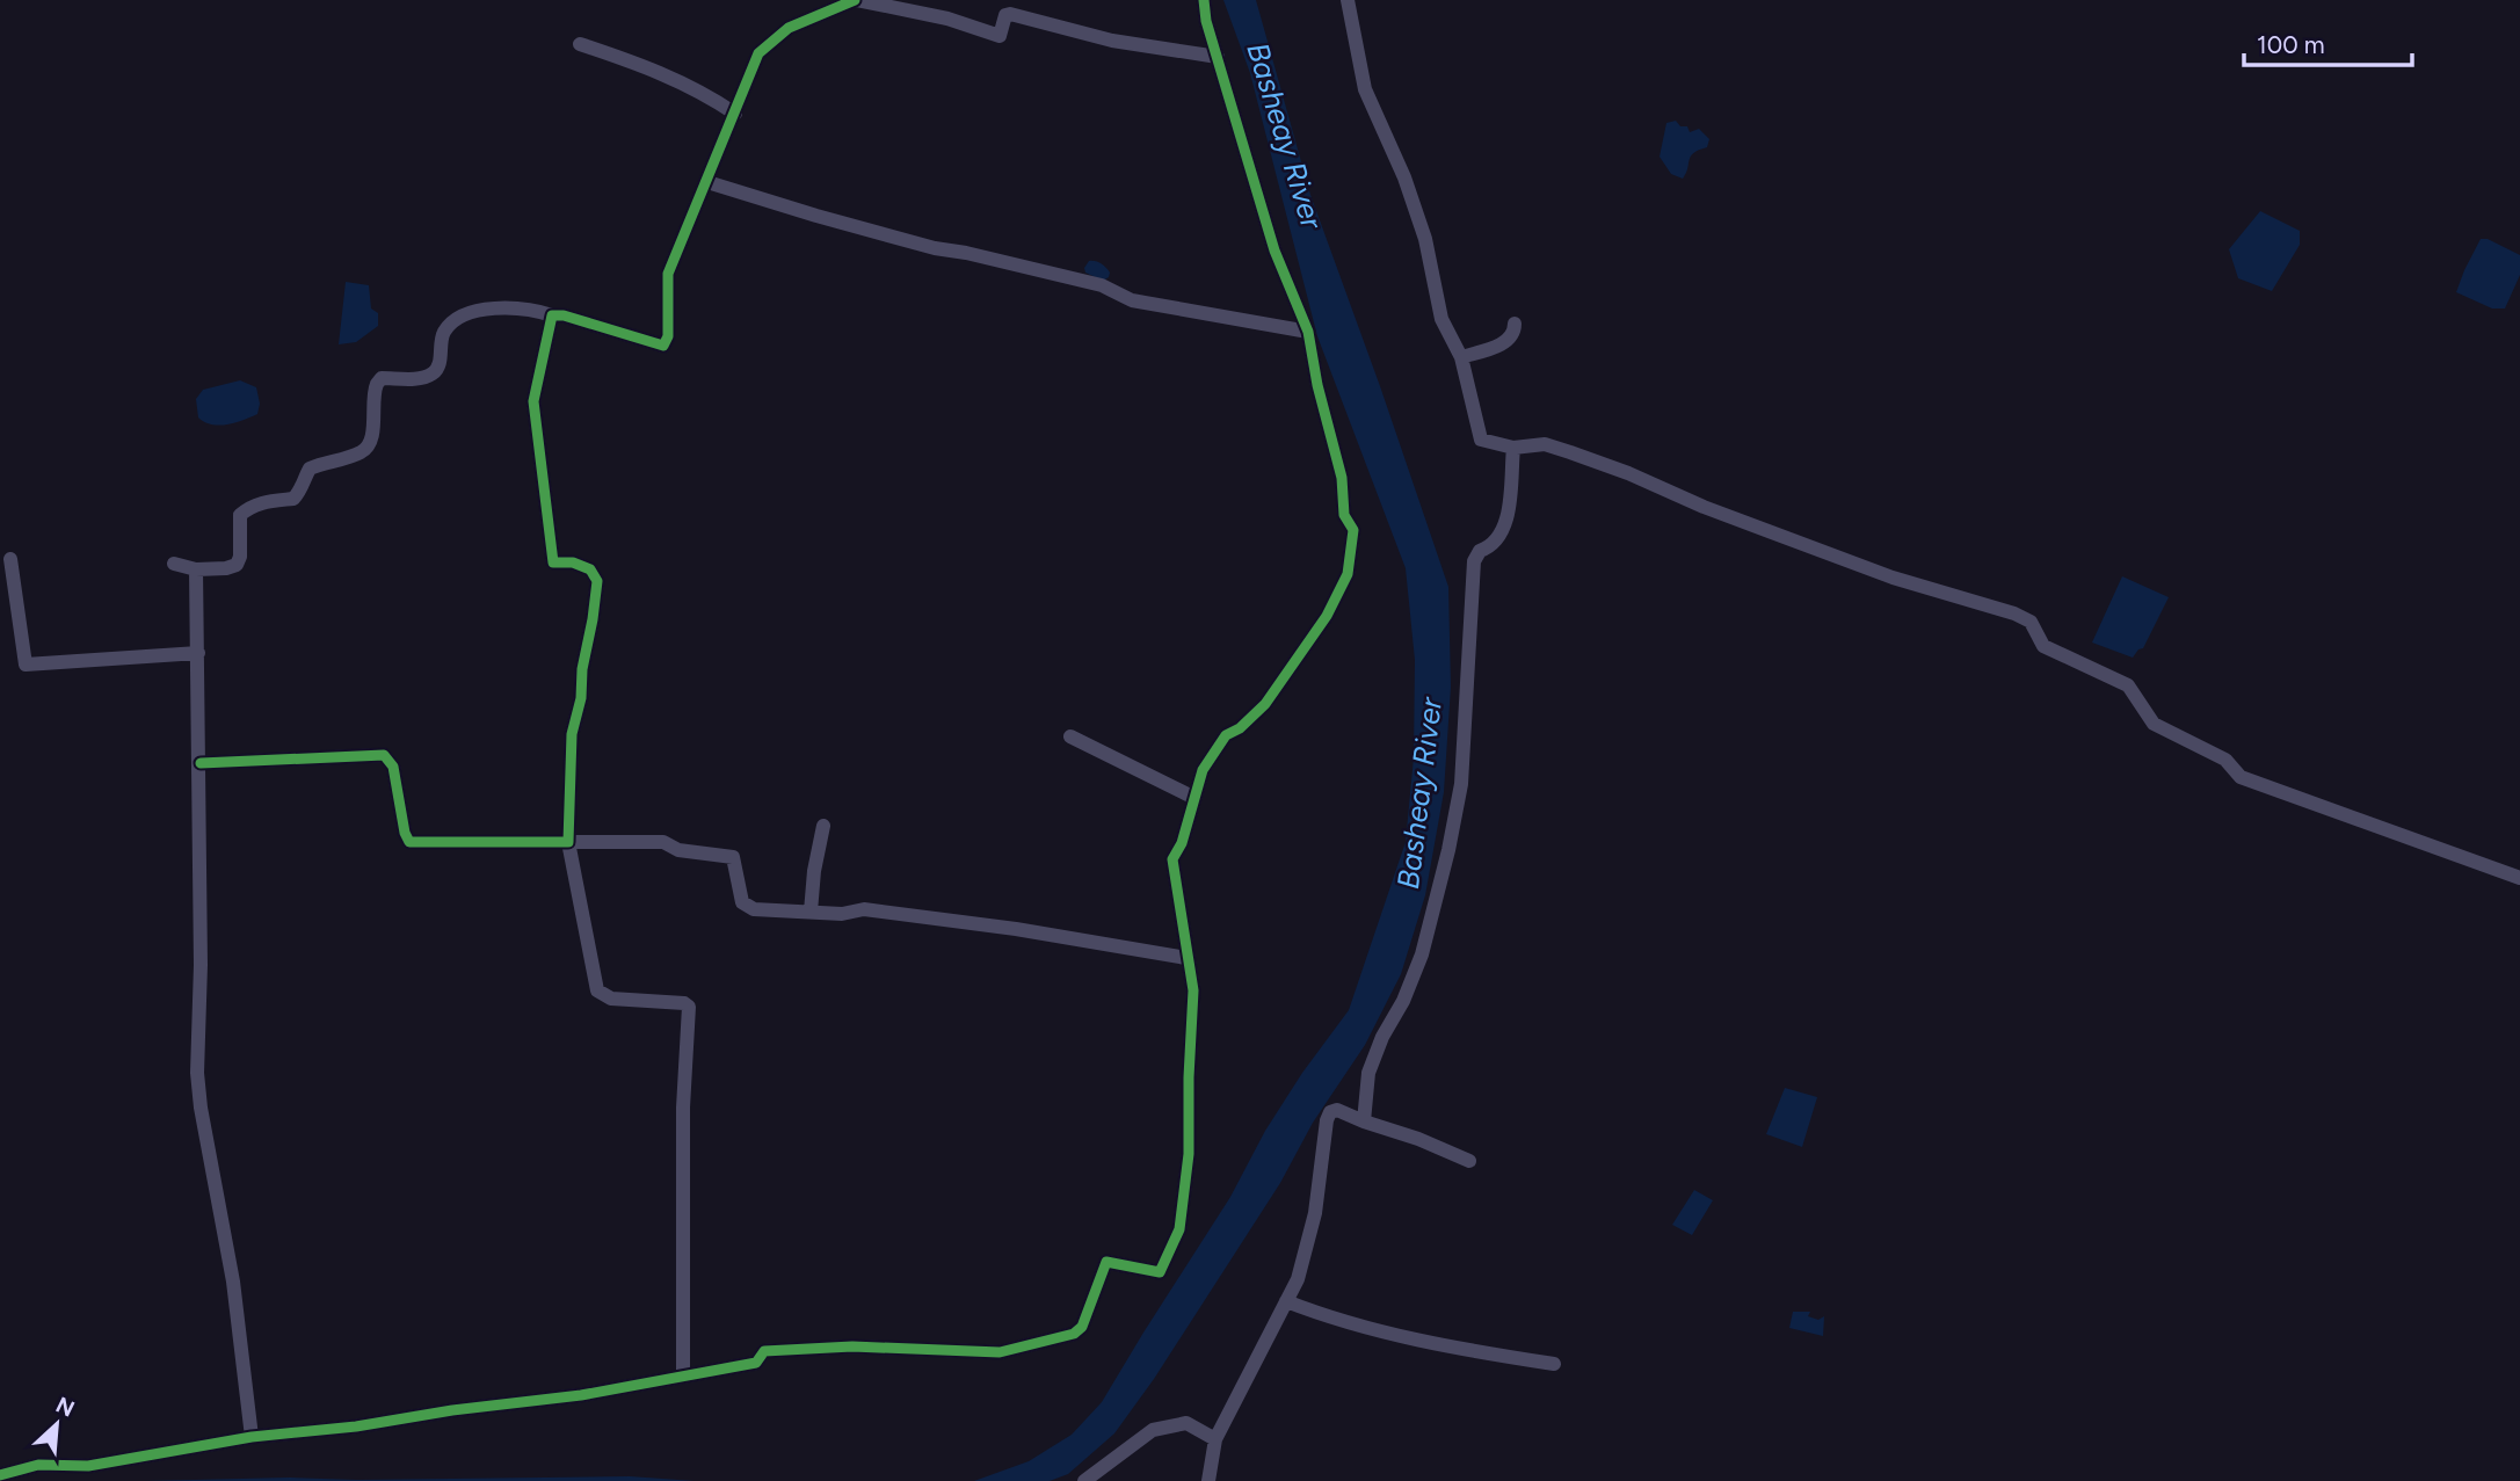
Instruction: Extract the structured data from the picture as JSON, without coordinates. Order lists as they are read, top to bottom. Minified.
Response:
{"water":["Basheay River"],"scale_bar":"100 m","north":"top right"}
